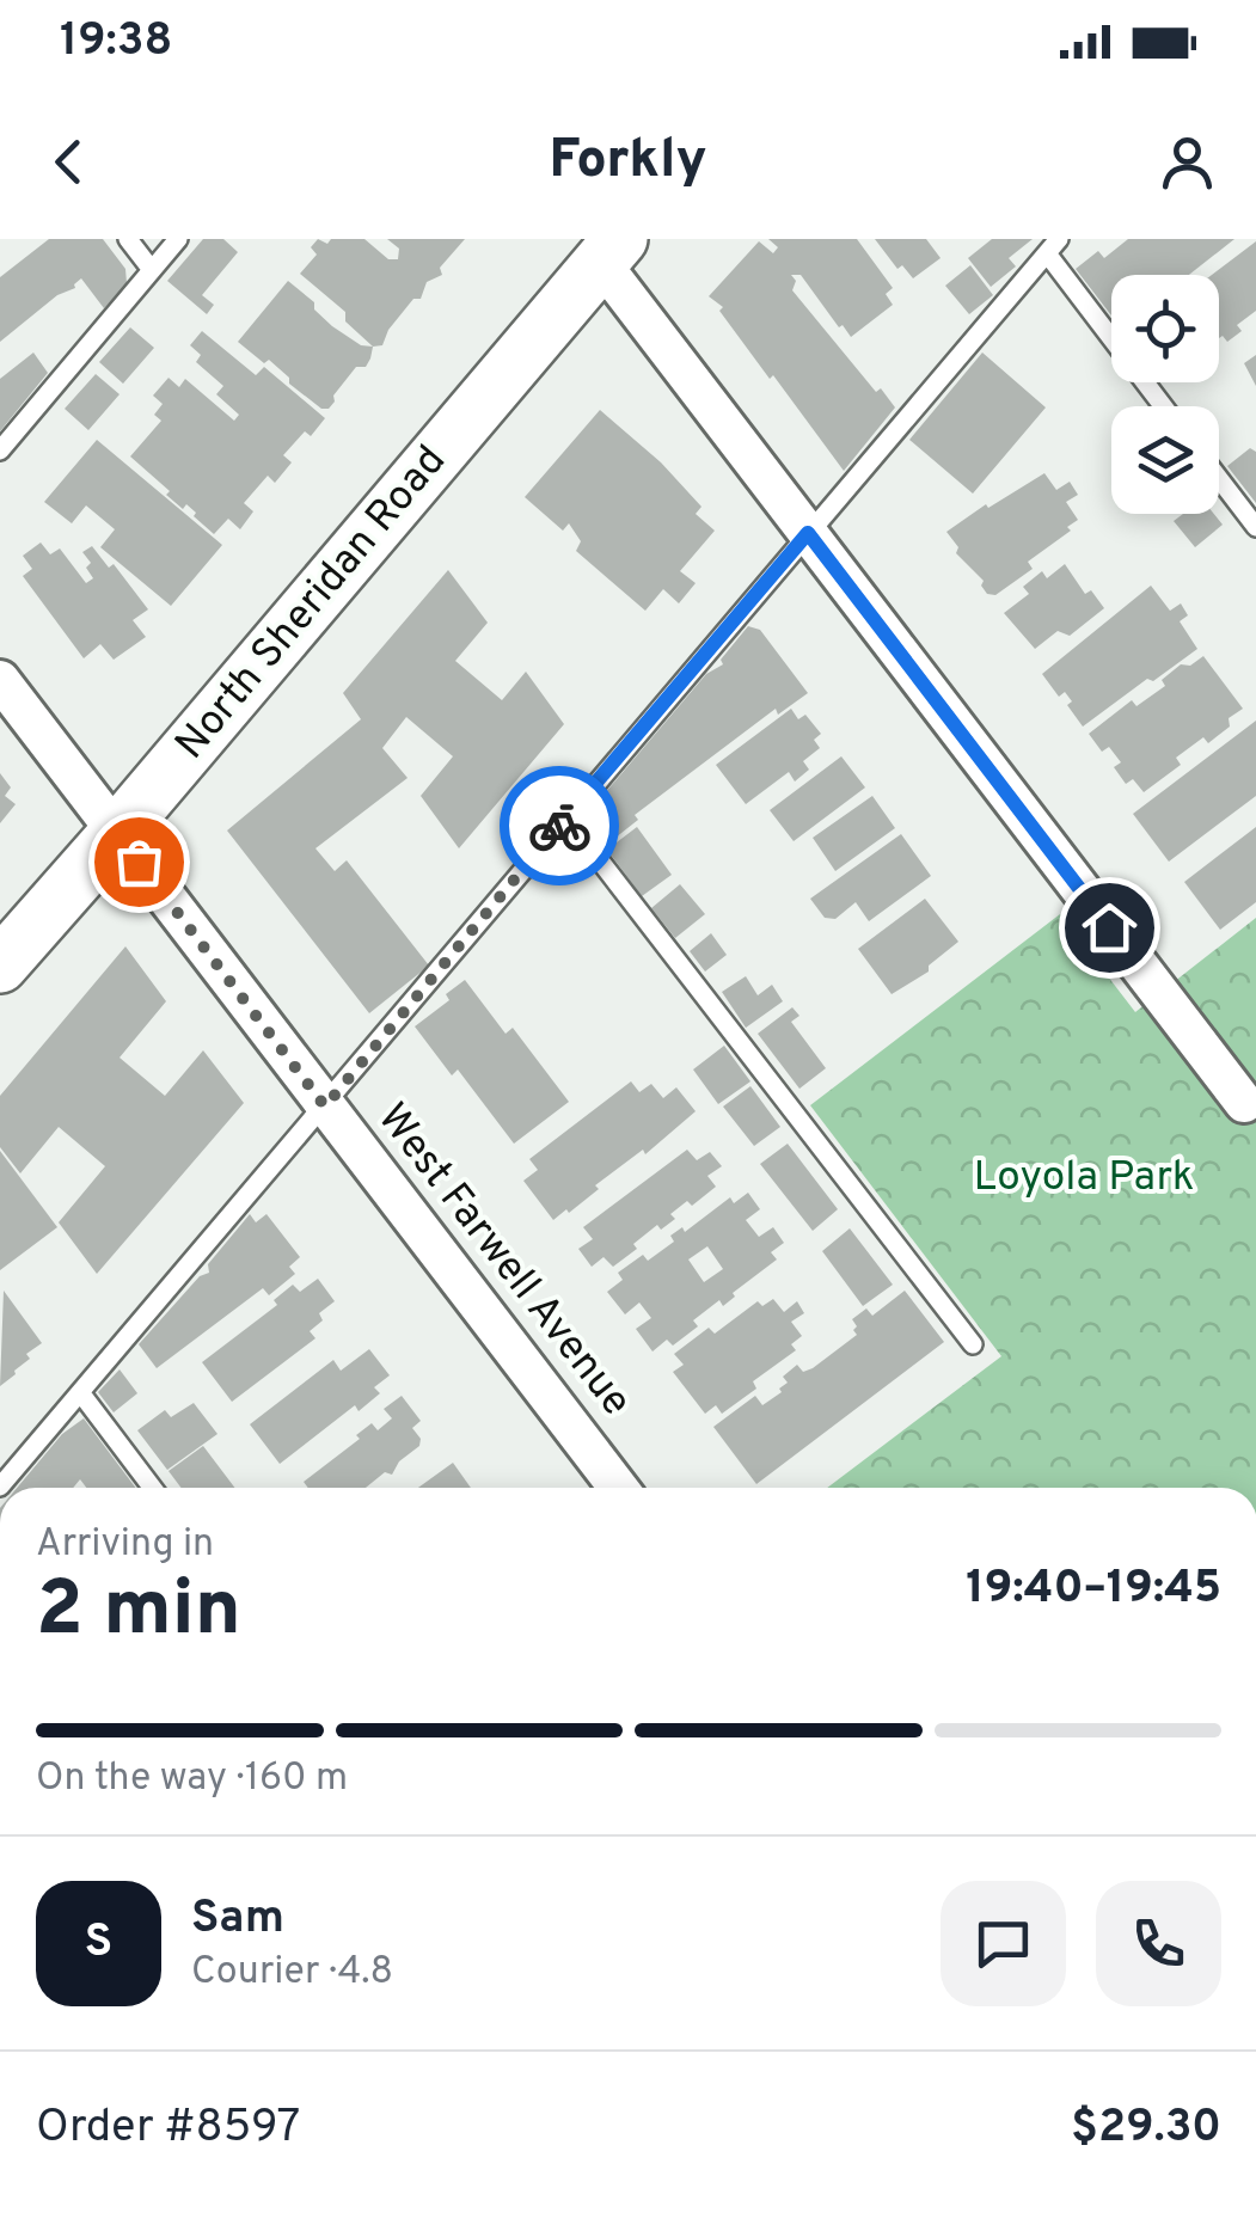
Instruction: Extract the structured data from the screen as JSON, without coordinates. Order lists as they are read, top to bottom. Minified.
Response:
{"streets":{"main road":["North Sheridan Road"],"street":["West Farwell Avenue"]},"crossings":[["North Sheridan Road","West Farwell Avenue"]],"parks":["Loyola Park"],"page":{"status":"19:38","header":"Forkly","heading":["2 min","Arriving in","19:40–19:45"],"panel":["Sam","Courier · 4.8","Order #8597","$29.30"],"bar":"On the way · 160 m","round":"S"}}
